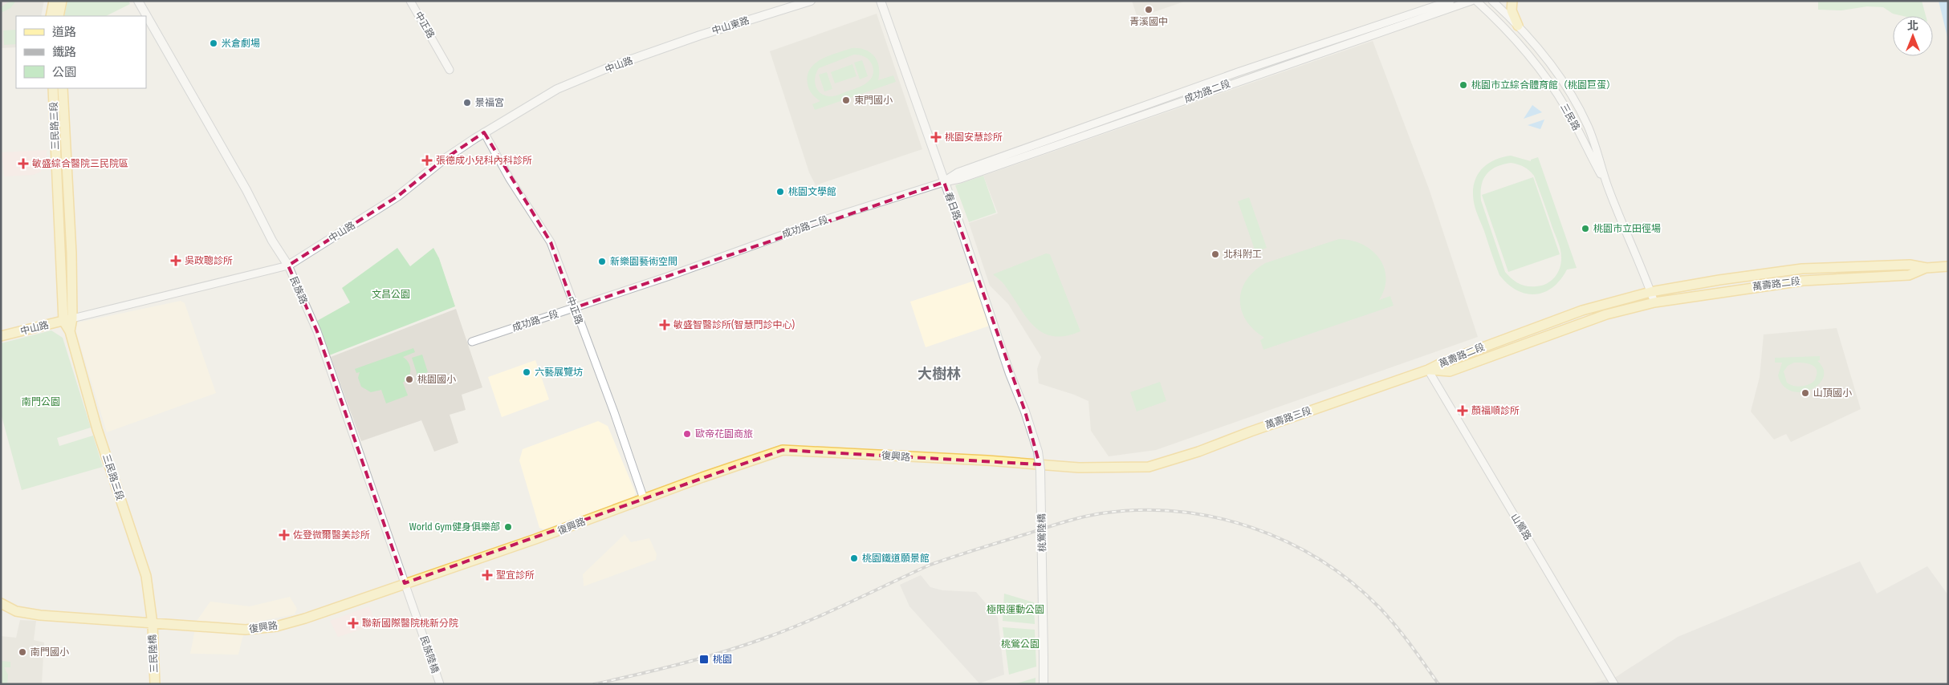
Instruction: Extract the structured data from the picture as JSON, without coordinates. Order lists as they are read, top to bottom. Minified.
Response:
{"streets":{"main road":["中山東路","中山路","三民路三段","春日路","萬壽路二段","民族路","萬壽路三段","復興路","桃鶯陸橋","三民陸橋"],"street":["中正路","成功路二段","三民路","成功路一段","山鶯路","民族陸橋"]},"crossings":[["中正路","中山路"],["中正路","成功路一段"],["中正路","復興路"],["中山東路","中山路"],["中山路","三民路三段"],["中山路","民族路"],["成功路二段","春日路"],["成功路二段","成功路一段"],["三民路","萬壽路二段"],["三民路三段","復興路"],["三民路三段","三民陸橋"],["春日路","桃鶯陸橋"],["萬壽路二段","萬壽路三段"],["萬壽路二段","山鶯路"],["民族路","復興路"],["民族路","民族陸橋"],["萬壽路三段","復興路"],["萬壽路三段","山鶯路"],["復興路","三民陸橋"]],"districts":["大樹林"],"parks":["文昌公園","南門公園","極限運動公園","桃鶯公園"],"places":{"other":["青溪國中","米倉劇場","桃園市立綜合體育館（桃園巨蛋）","東門國小","景福宮","桃園文學館","桃園市立田徑場","北科附工","新樂園藝術空間","六藝展覽坊","桃園國小","山頂國小","歐帝花園商旅","World Gym健身俱樂部","桃園鐵道願景館","南門國小"],"health":["桃園安慧診所","張德成小兒科內科診所","敏盛綜合醫院三民院區","吳政聰診所","敏盛智醫診所(智慧門診中心)","顏福順診所","佐登微爾醫美診所","聖宜診所","聯新國際醫院桃新分院"],"transit":["桃園"]},"legend":["道路","鐵路","公園"],"north":"top"}
